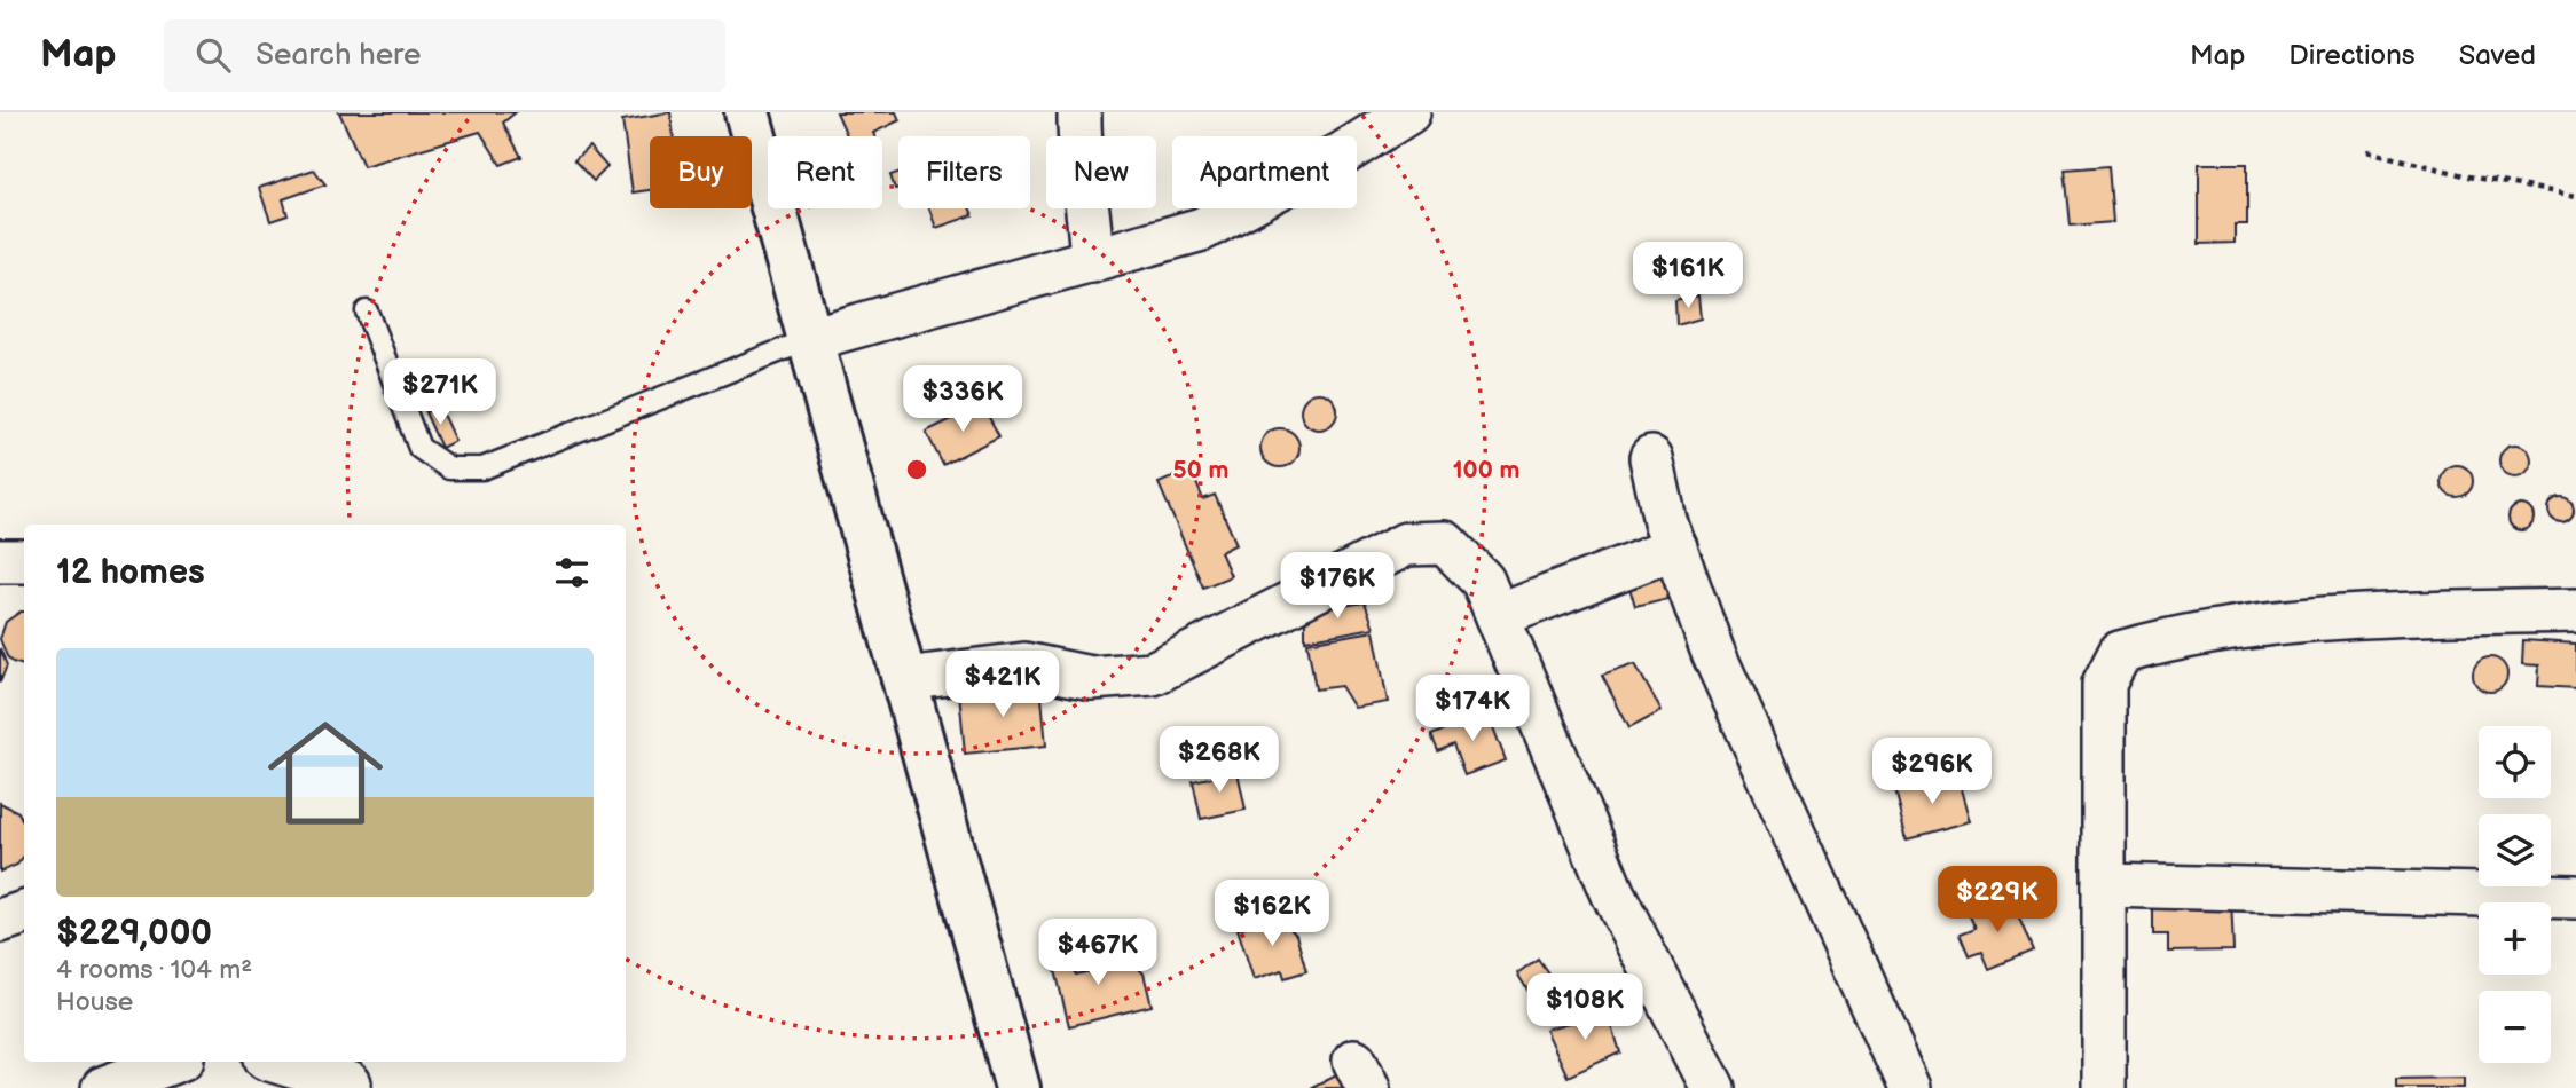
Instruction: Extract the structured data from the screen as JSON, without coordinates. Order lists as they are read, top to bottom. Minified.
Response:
{"page":{"header":"Map","search":"Search here","nav":["Map","Directions","Saved"],"chip":["Buy","Rent","Filters","New","Apartment"],"price":["$161K","$271K","$336K","$176K","$421K","$174K","$268K","$296K","$229K","$162K","$467K","$108K"],"heading":"12 homes","list":[{"name":"$229,000","note":"4 rooms · 104 m² · House"}],"map_buttons":["+","−"]},"rings":["50 m","100 m"]}
